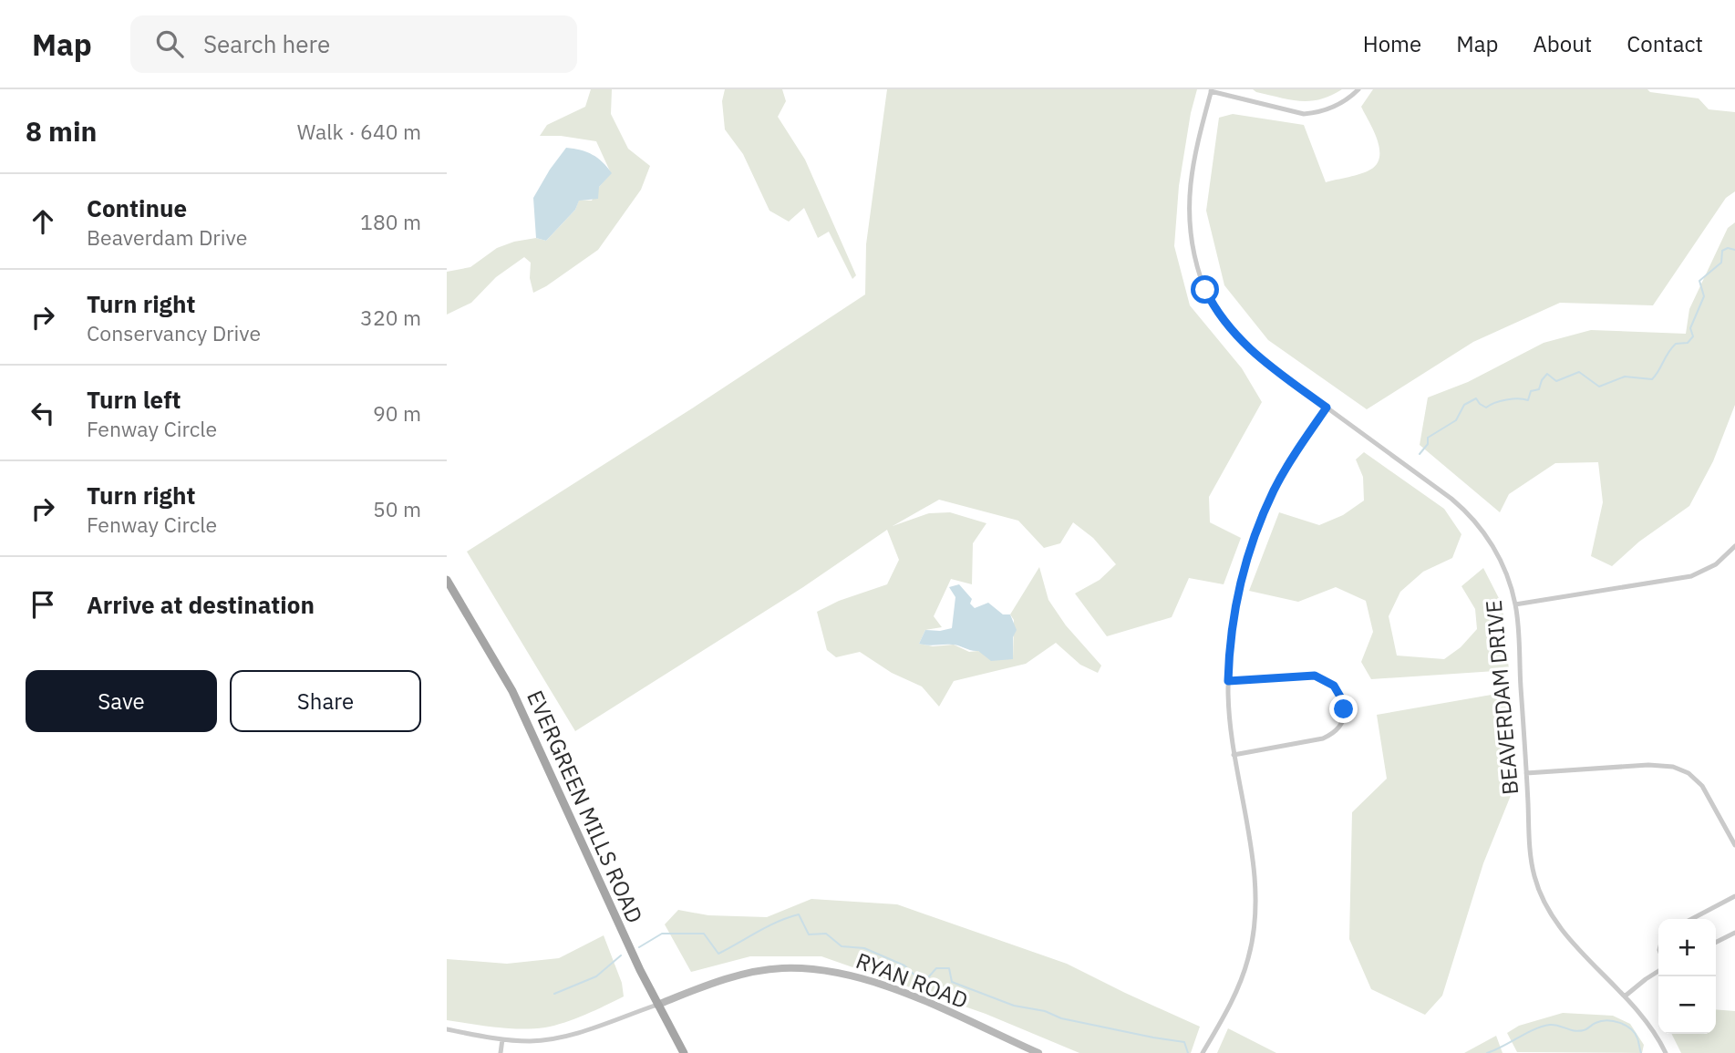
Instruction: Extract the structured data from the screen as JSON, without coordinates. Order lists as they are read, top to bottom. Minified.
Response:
{"streets":{"main road":["EVERGREEN MILLS ROAD","RYAN ROAD"],"street":["BEAVERDAM DRIVE"]},"crossings":[["EVERGREEN MILLS ROAD","RYAN ROAD"]],"page":{"header":"Map","search":"Search here","nav":["Home","Map","About","Contact"],"heading":["8 min","Walk · 640 m"],"list":[["Continue","Beaverdam Drive","180 m"],["Turn right","Conservancy Drive","320 m"],["Turn left","Fenway Circle","90 m"],["Turn right","Fenway Circle","50 m"],"Arrive at destination"],"buttons":["Save","Share"],"map_buttons":["+","−"]}}
